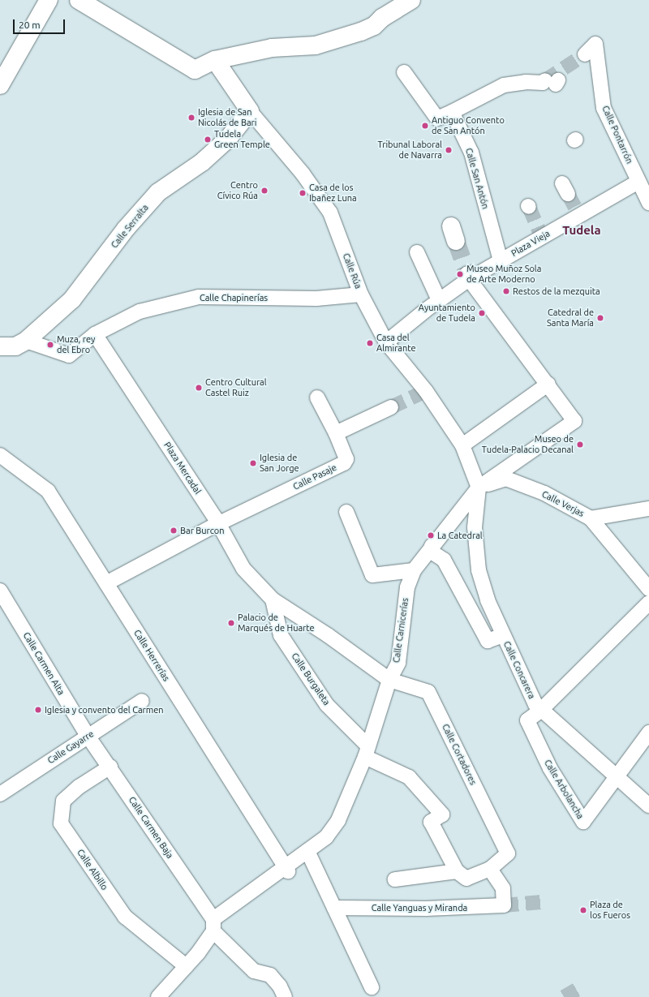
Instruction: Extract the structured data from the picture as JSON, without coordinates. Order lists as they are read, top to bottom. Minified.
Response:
{"streets":{"street":["Calle Pontarrón","Calle San Antón","Calle Serralta","Plaza Vieja","Calle Rúa","Calle Chapinerías","Plaza Mercadal","Calle Pasaje","Calle Verjas","Calle Carnicerías","Calle Herrerías","Calle Carmen Alta","Calle Concarera","Calle Burgaleta","Calle Gayarre","Calle Cortadores","Calle Arbolancha","Calle Carmen Baja","Calle Albillo","Calle Yanguas y Miranda"]},"crossings":[["Calle Pontarrón","Plaza Vieja"],["Calle San Antón","Plaza Vieja"],["Calle Serralta","Calle Rúa"],["Calle Serralta","Calle Chapinerías"],["Plaza Vieja","Calle Rúa"],["Calle Rúa","Calle Chapinerías"],["Calle Rúa","Calle Verjas"],["Calle Rúa","Calle Carnicerías"],["Calle Rúa","Calle Concarera"],["Calle Chapinerías","Plaza Mercadal"],["Plaza Mercadal","Calle Pasaje"],["Plaza Mercadal","Calle Burgaleta"],["Plaza Mercadal","Calle Cortadores"],["Calle Verjas","Calle Carnicerías"],["Calle Verjas","Calle Concarera"],["Calle Carnicerías","Calle Herrerías"],["Calle Carnicerías","Calle Concarera"],["Calle Carnicerías","Calle Burgaleta"],["Calle Carnicerías","Calle Cortadores"],["Calle Carnicerías","Calle Carmen Baja"],["Calle Carnicerías","Calle Albillo"],["Calle Carmen Alta","Calle Gayarre"],["Calle Carmen Alta","Calle Carmen Baja"],["Calle Concarera","Calle Arbolancha"],["Calle Burgaleta","Calle Cortadores"],["Calle Gayarre","Calle Carmen Baja"],["Calle Cortadores","Calle Yanguas y Miranda"],["Calle Carmen Baja","Calle Albillo"]],"districts":["Tudela"],"places":["Iglesia de San Nicolás de Bari","Antiguo Convento de San Antón","Tudela Green Temple","Tribunal Laboral de Navarra","Centro Cívico Rúa","Casa de los Ibañez Luna","Museo Muñoz Sola de Arte Moderno","Restos de la mezquita","Ayuntamiento de Tudela","Catedral de Santa María","Casa del Almirante","Muza, rey del Ebro","Centro Cultural Castel Ruiz","Museo de Tudela-Palacio Decanal","Iglesia de San Jorge","Bar Burcon","La Catedral","Palacio de Marqués de Huarte","Iglesia y convento del Carmen","Plaza de los Fueros"],"scale_bar":"20 m"}
